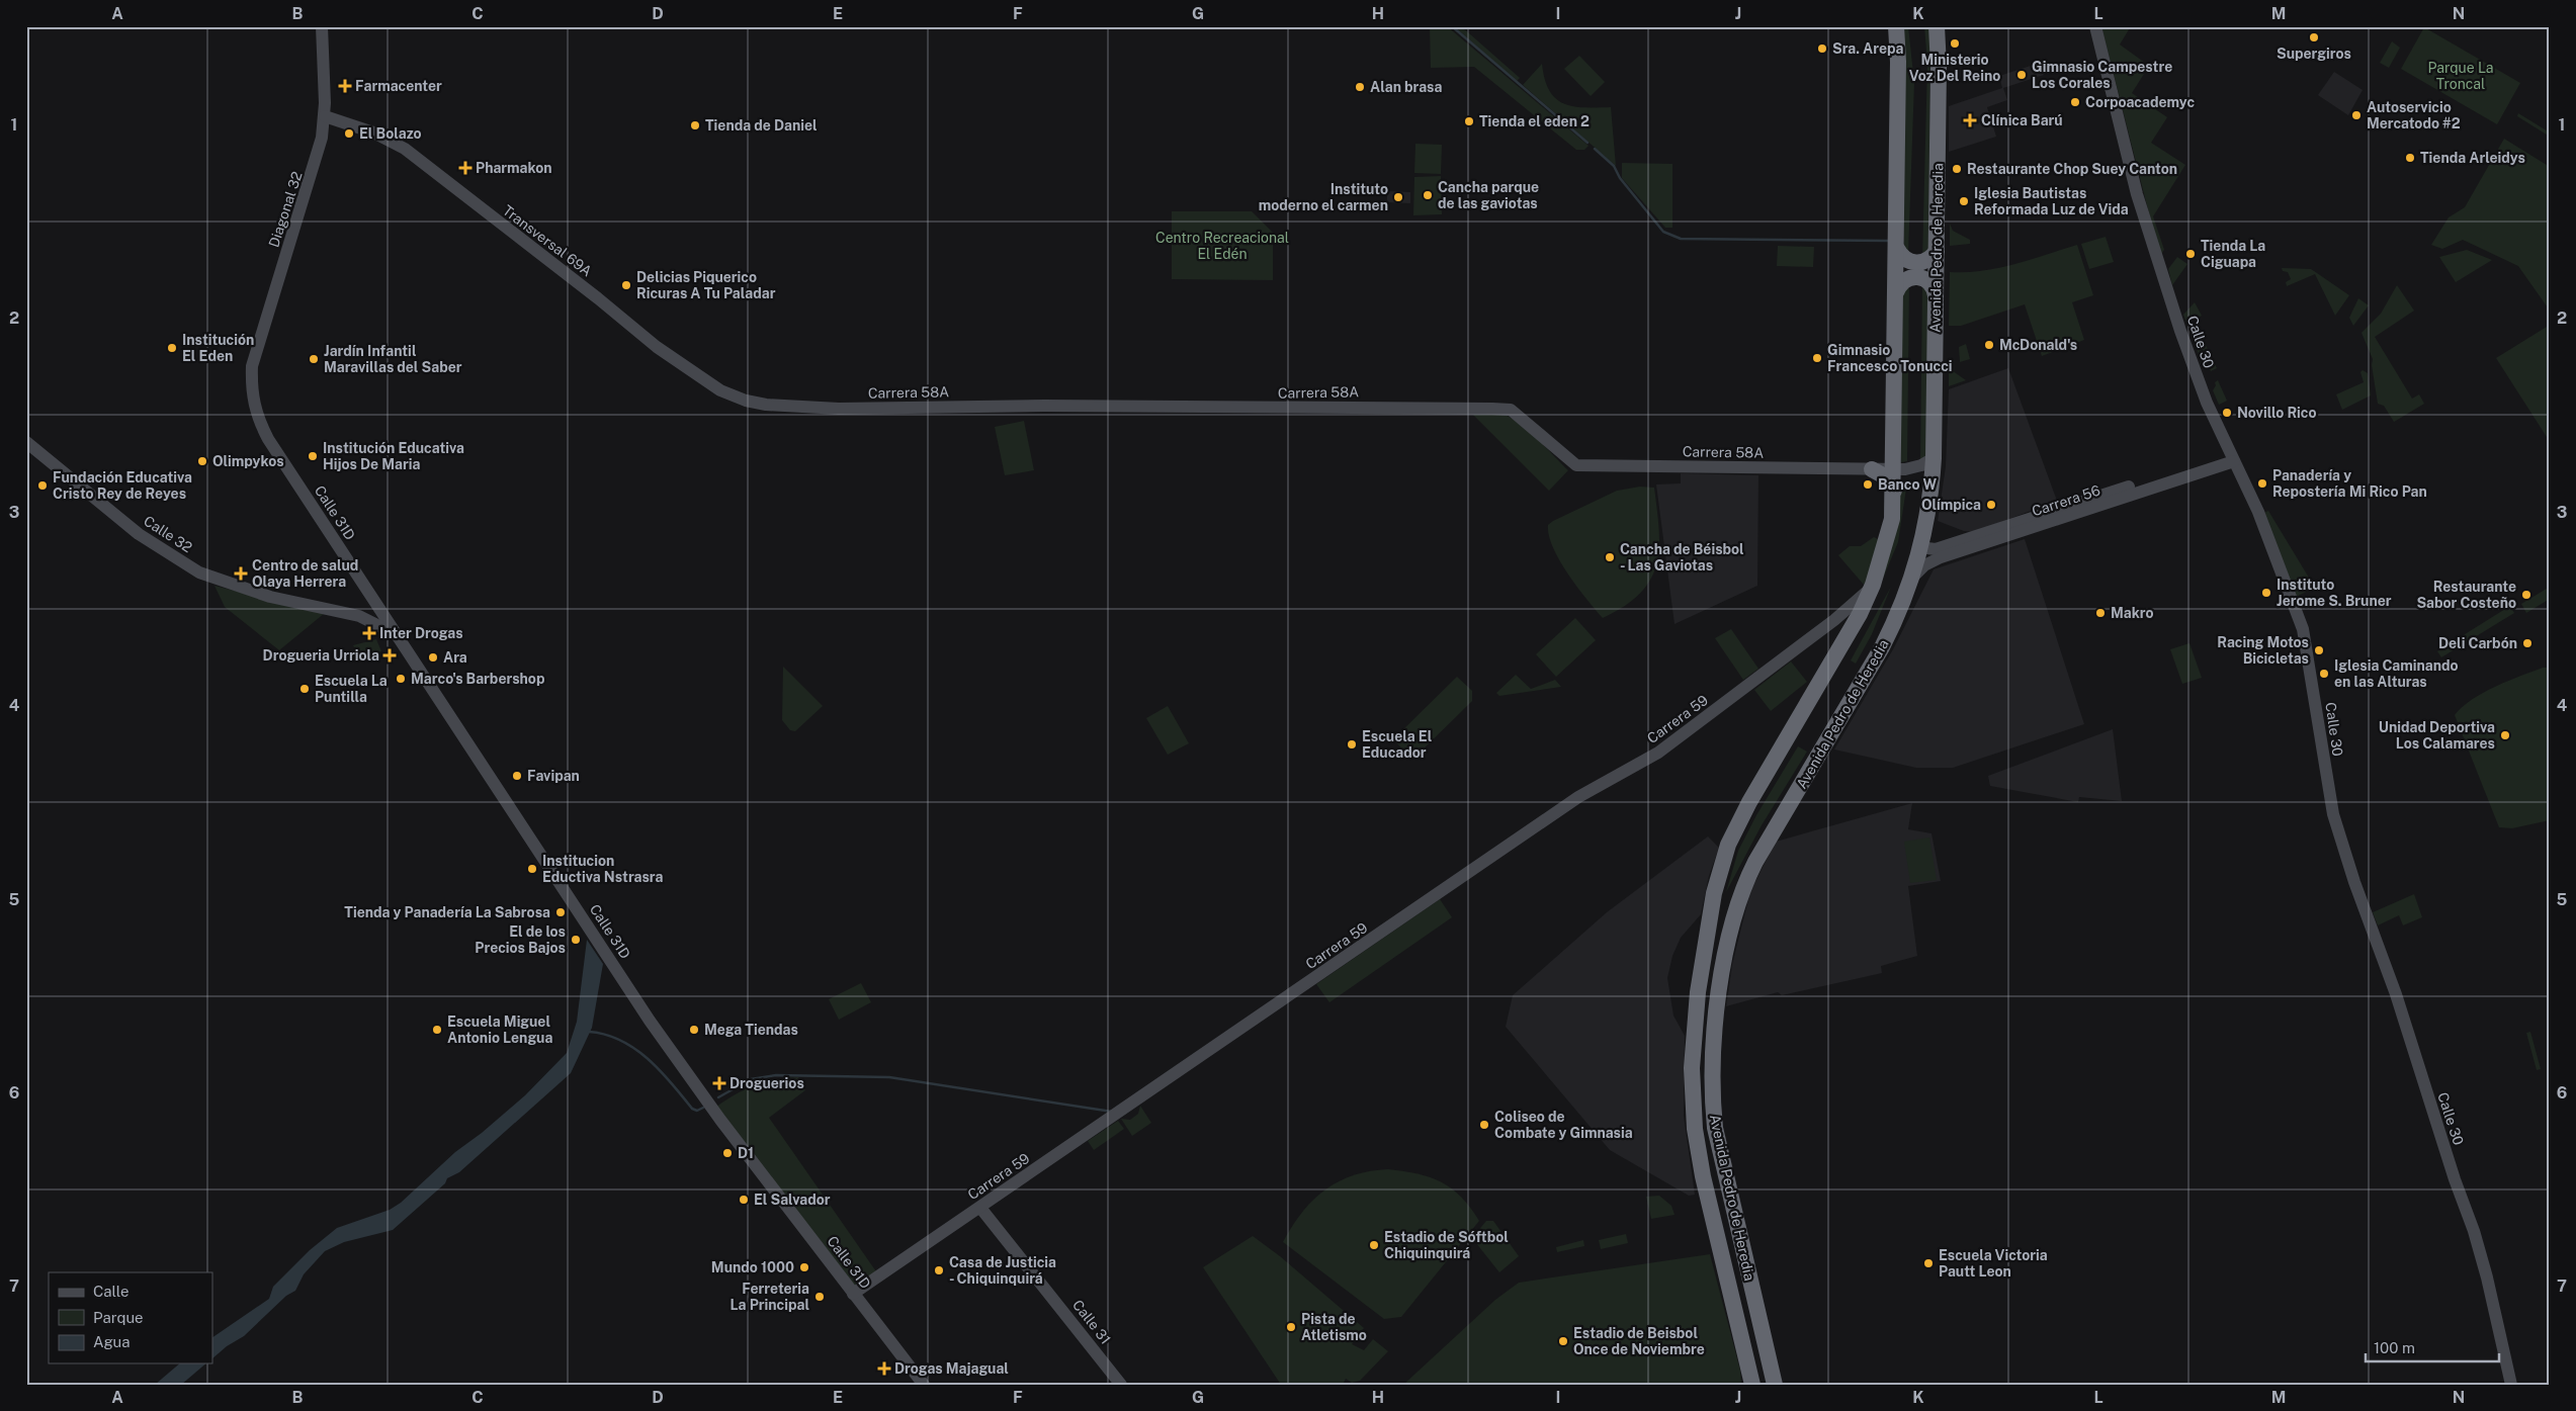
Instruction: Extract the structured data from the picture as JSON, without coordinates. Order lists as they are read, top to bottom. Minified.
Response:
{"streets":{"highway":["Avenida Pedro de Heredia"],"street":["Diagonal 32","Transversal 69A","Calle 30","Carrera 58A","Carrera 56","Calle 31D","Calle 32","Carrera 59","Calle 31"]},"crossings":[["Diagonal 32","Transversal 69A"],["Diagonal 32","Calle 31D"],["Transversal 69A","Carrera 58A"],["Avenida Pedro de Heredia","Carrera 58A"],["Avenida Pedro de Heredia","Carrera 56"],["Avenida Pedro de Heredia","Carrera 59"],["Calle 30","Carrera 56"],["Calle 31D","Calle 32"],["Calle 31D","Carrera 59"],["Carrera 59","Calle 31"]],"parks":["Parque La Troncal","Centro Recreacional El Edén"],"places":{"other":["Supergiros","Ministerio Voz Del Reino","Sra. Arepa","Gimnasio Campestre Los Corales","Alan brasa","Corpoacademyc","Autoservicio Mercatodo #2","Tienda el eden 2","Tienda de Daniel","El Bolazo","Tienda Arleidys","Restaurante Chop Suey Canton","Cancha parque de las gaviotas","Instituto moderno el carmen","Iglesia Bautistas Reformada Luz de Vida","Tienda La Ciguapa","Delicias Piquerico Ricuras A Tu Paladar","McDonald's","Institución El Eden","Gimnasio Francesco Tonucci","Jardín Infantil Maravillas del Saber","Novillo Rico","Institución Educativa Hijos De Maria","Olimpykos","Panadería y Repostería Mi Rico Pan","Banco W","Fundación Educativa Cristo Rey de Reyes","Olímpica","Cancha de Béisbol - Las Gaviotas","Instituto Jerome S. Bruner","Restaurante Sabor Costeño","Makro","Deli Carbón","Racing Motos Bicicletas","Ara","Iglesia Caminando en las Alturas","Marco's Barbershop","Escuela La Puntilla","Unidad Deportiva Los Calamares","Escuela El Educador","Favipan","Institucion Eductiva Nstrasra","Tienda y Panadería La Sabrosa","El de los Precios Bajos","Escuela Miguel Antonio Lengua","Mega Tiendas","Coliseo de Combate y Gimnasia","D1","El Salvador","Estadio de Sóftbol Chiquinquirá","Escuela Victoria Pautt Leon","Mundo 1000","Casa de Justicia - Chiquinquirá","Ferreteria La Principal","Pista de Atletismo","Estadio de Beisbol Once de Noviembre"],"health":["Farmacenter","Clínica Barú","Pharmakon","Centro de salud Olaya Herrera","Inter Drogas","Drogueria Urriola","Droguerios","Drogas Majagual"]},"legend":["Calle","Parque","Agua"],"scale_bar":"100 m","grid":{"columns":["A","B","C","D","E","F","G","H","I","J","K","L","M","N"],"rows":["1","2","3","4","5","6","7"]}}
